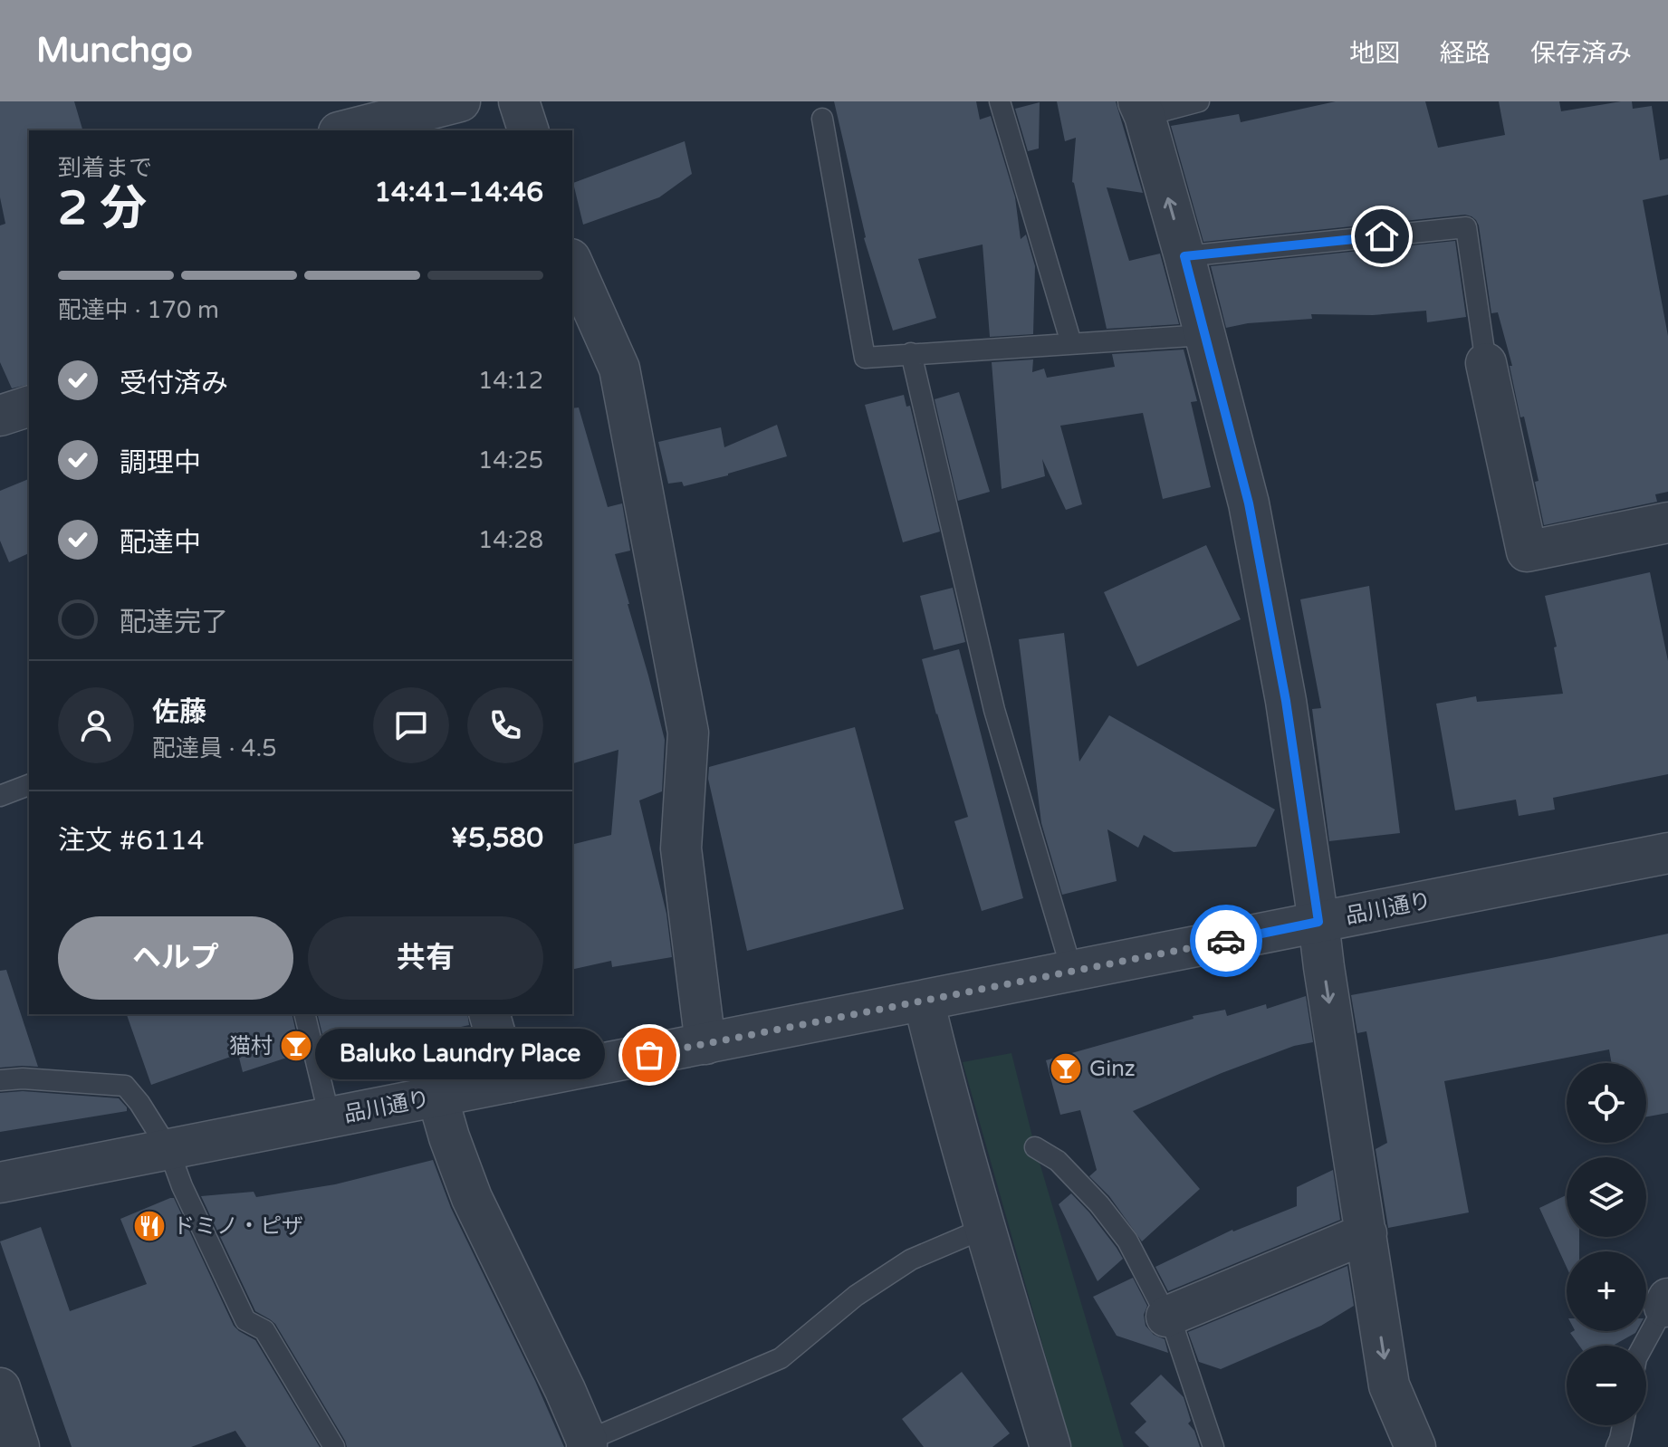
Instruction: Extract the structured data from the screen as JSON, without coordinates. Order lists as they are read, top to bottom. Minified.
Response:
{"streets":{"street":["品川通り"]},"places":{"bar":["猫村","Ginz"],"other":["Baluko Laundry Place"],"restaurant":["ドミノ・ピザ"]},"page":{"header":"Munchgo","nav":["地図","経路","保存済み"],"heading":["2 分","到着まで","14:41–14:46"],"panel":["佐藤","配達員 · 4.5","注文 #6114","¥5,580"],"bar":"配達中 · 170 m","list":[["受付済み","14:12"],["調理中","14:25"],["配達中","14:28"],"配達完了"],"buttons":["ヘルプ","共有"],"bubble":"Baluko Laundry Place","map_buttons":["+","−"]}}
